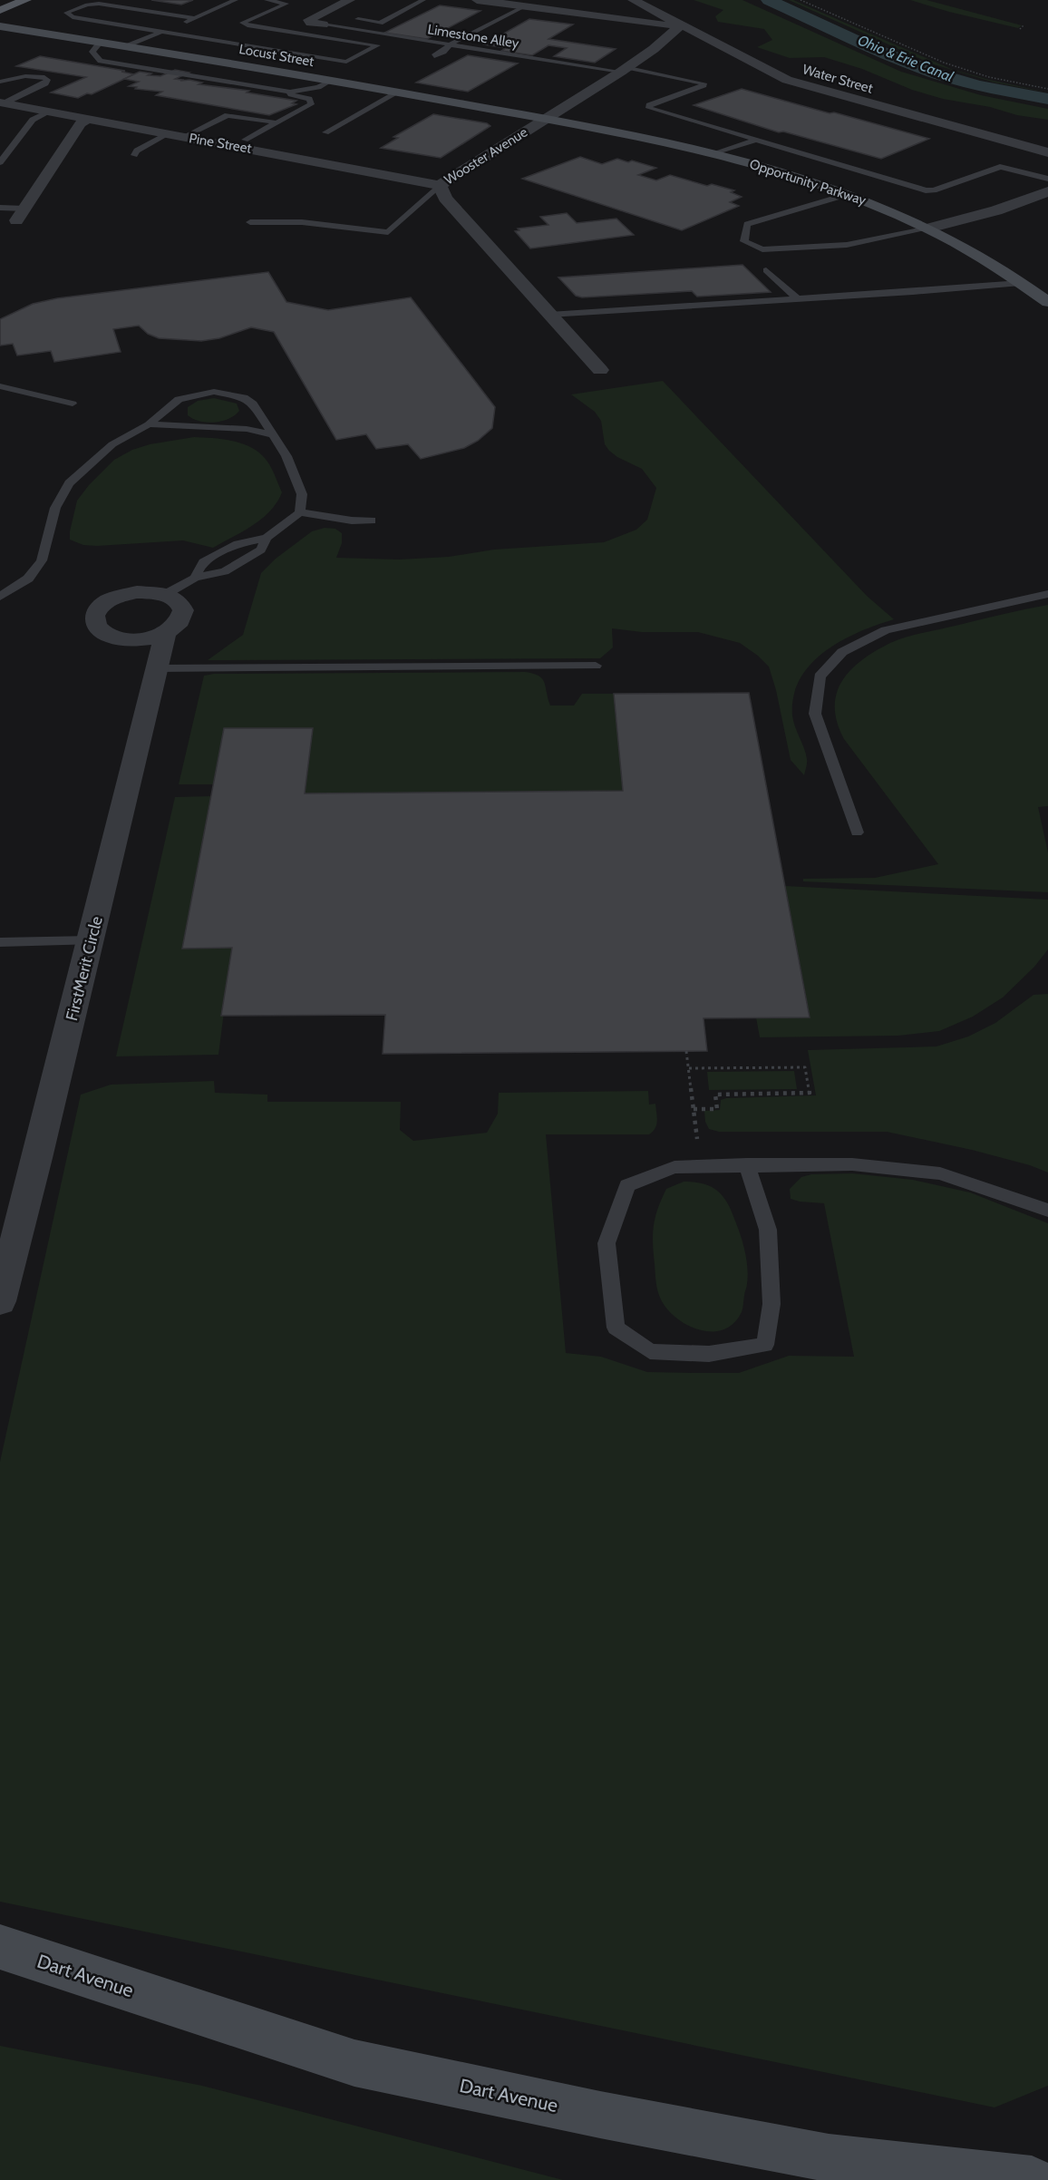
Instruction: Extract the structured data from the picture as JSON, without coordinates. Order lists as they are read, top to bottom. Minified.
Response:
{"streets":{"main road":["Locust Street","Opportunity Parkway","Dart Avenue"],"street":["Water Street","Pine Street","Wooster Avenue","FirstMerit Circle"],"lane":["Limestone Alley"]},"crossings":[["Limestone Alley","Wooster Avenue"],["Locust Street","Wooster Avenue"],["Locust Street","Opportunity Parkway"],["Water Street","Wooster Avenue"],["Pine Street","Wooster Avenue"],["Wooster Avenue","Opportunity Parkway"]],"water":["Ohio & Erie Canal"]}
